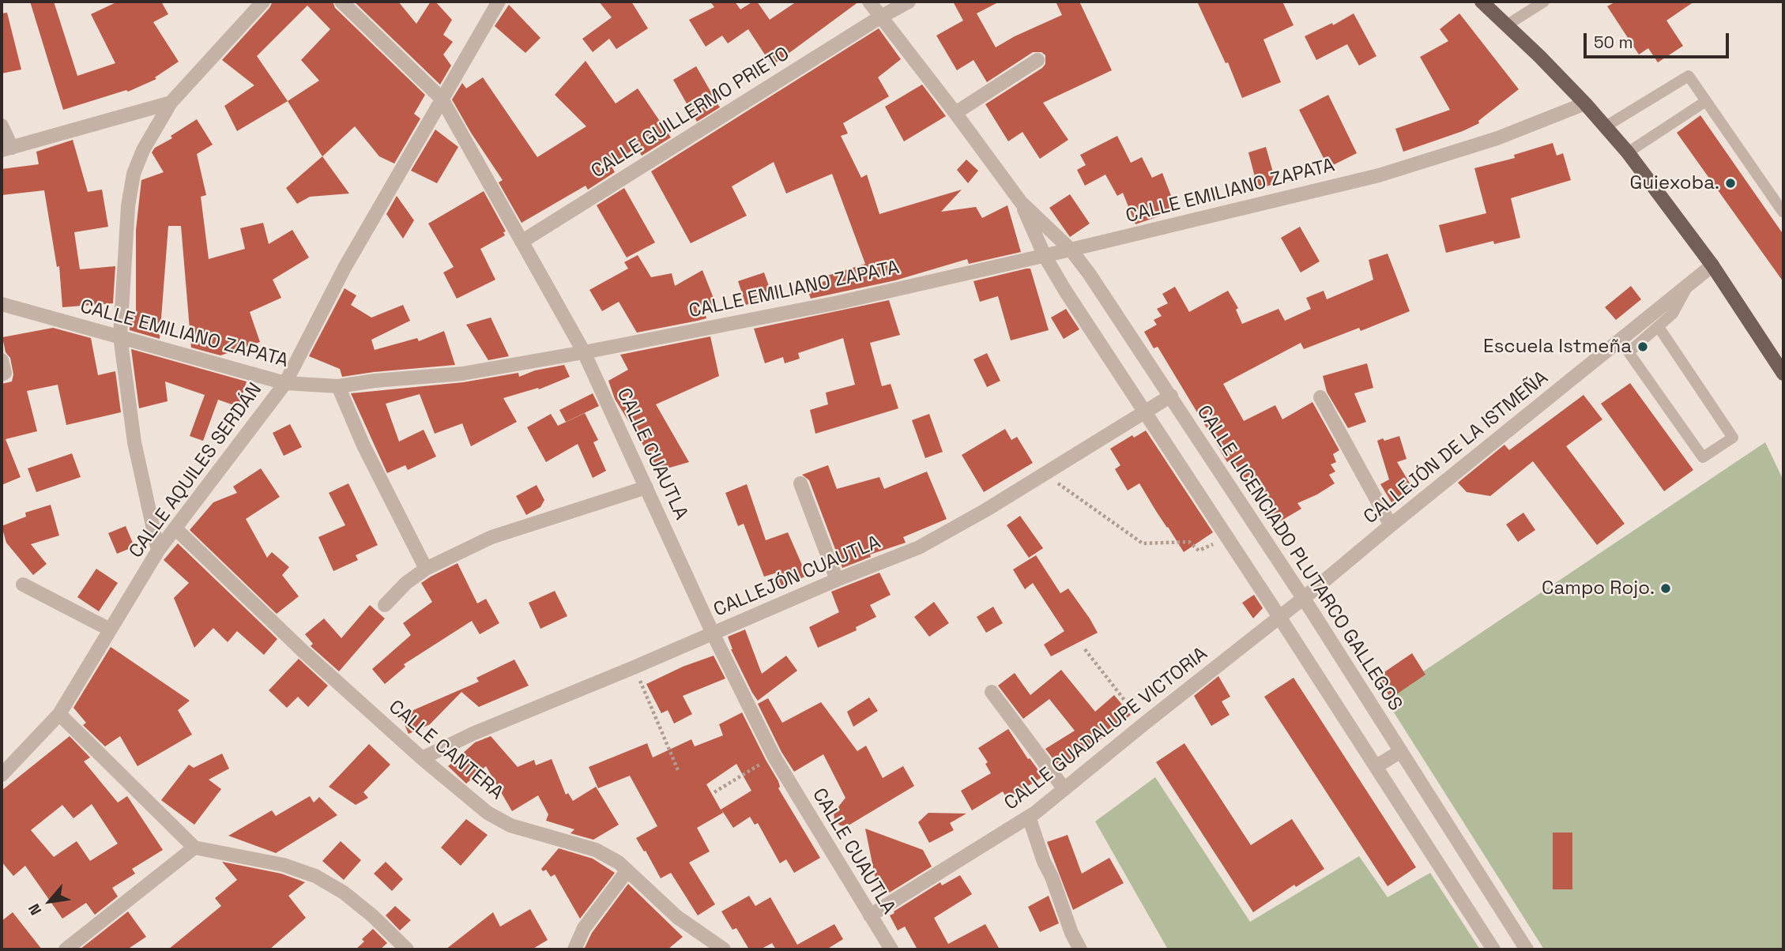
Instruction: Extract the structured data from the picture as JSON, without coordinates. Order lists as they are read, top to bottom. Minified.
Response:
{"streets":{"street":["CALLE GUILLERMO PRIETO","CALLE EMILIANO ZAPATA","CALLEJÓN DE LA ISTMEÑA","CALLE CUAUTLA","CALLE AQUILES SERDÁN","CALLE LICENCIADO PLUTARCO GALLEGOS","CALLEJÓN CUAUTLA","CALLE GUADALUPE VICTORIA","CALLE CANTERA"]},"crossings":[["CALLE GUILLERMO PRIETO","CALLE CUAUTLA"],["CALLE GUILLERMO PRIETO","CALLE LICENCIADO PLUTARCO GALLEGOS"],["CALLE EMILIANO ZAPATA","CALLE CUAUTLA"],["CALLE EMILIANO ZAPATA","CALLE AQUILES SERDÁN"],["CALLE EMILIANO ZAPATA","CALLE LICENCIADO PLUTARCO GALLEGOS"],["CALLEJÓN DE LA ISTMEÑA","CALLE LICENCIADO PLUTARCO GALLEGOS"],["CALLEJÓN DE LA ISTMEÑA","CALLE GUADALUPE VICTORIA"],["CALLE CUAUTLA","CALLE AQUILES SERDÁN"],["CALLE CUAUTLA","CALLEJÓN CUAUTLA"],["CALLE CUAUTLA","CALLE GUADALUPE VICTORIA"],["CALLE AQUILES SERDÁN","CALLE CANTERA"],["CALLE LICENCIADO PLUTARCO GALLEGOS","CALLEJÓN CUAUTLA"],["CALLE LICENCIADO PLUTARCO GALLEGOS","CALLE GUADALUPE VICTORIA"],["CALLEJÓN CUAUTLA","CALLE CANTERA"]],"places":["Guiexoba.","Escuela Istmeña","Campo Rojo."],"scale_bar":"50 m","north":"bottom left"}
